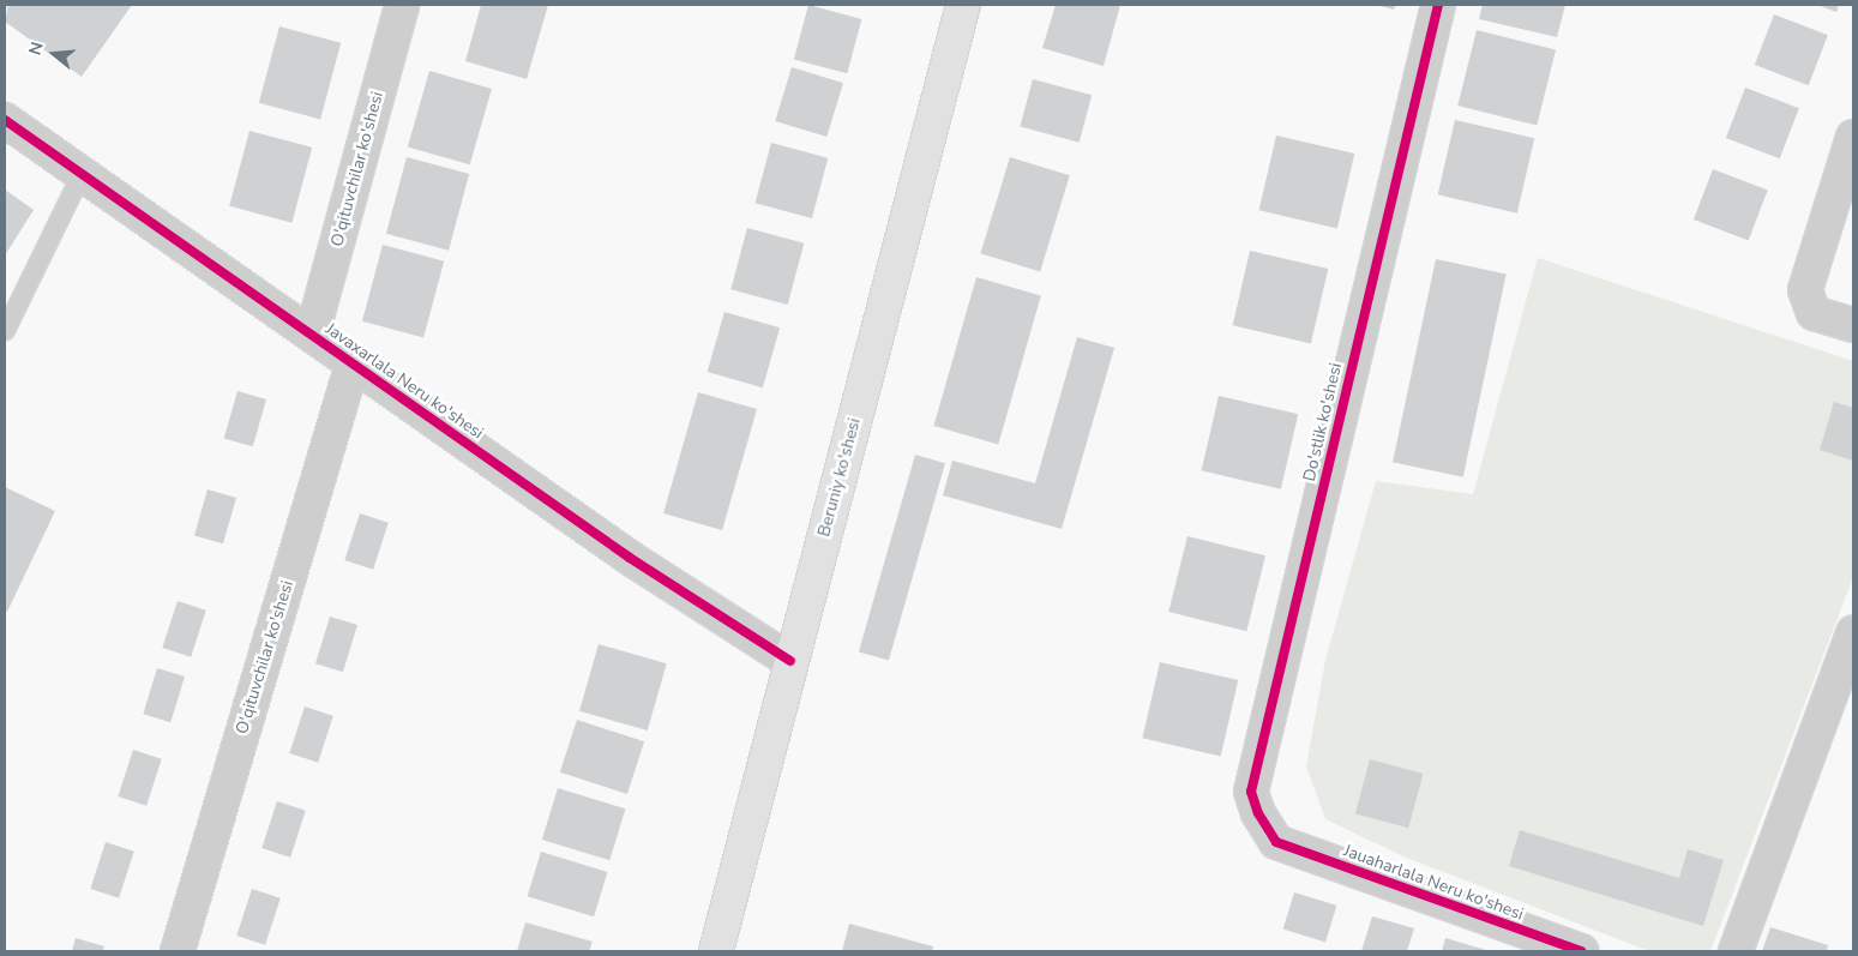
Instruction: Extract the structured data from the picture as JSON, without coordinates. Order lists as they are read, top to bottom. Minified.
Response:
{"streets":{"main road":["Beruniy ko'shesi"],"street":["O'qituvchilar ko'shesi","Javaxarlala Neru ko'shesi","Do'stlik ko'shesi","Jauaharlala Neru ko'shesi"]},"crossings":[["O'qituvchilar ko'shesi","Javaxarlala Neru ko'shesi"],["Javaxarlala Neru ko'shesi","Beruniy ko'shesi"],["Do'stlik ko'shesi","Jauaharlala Neru ko'shesi"]],"north":"left"}
